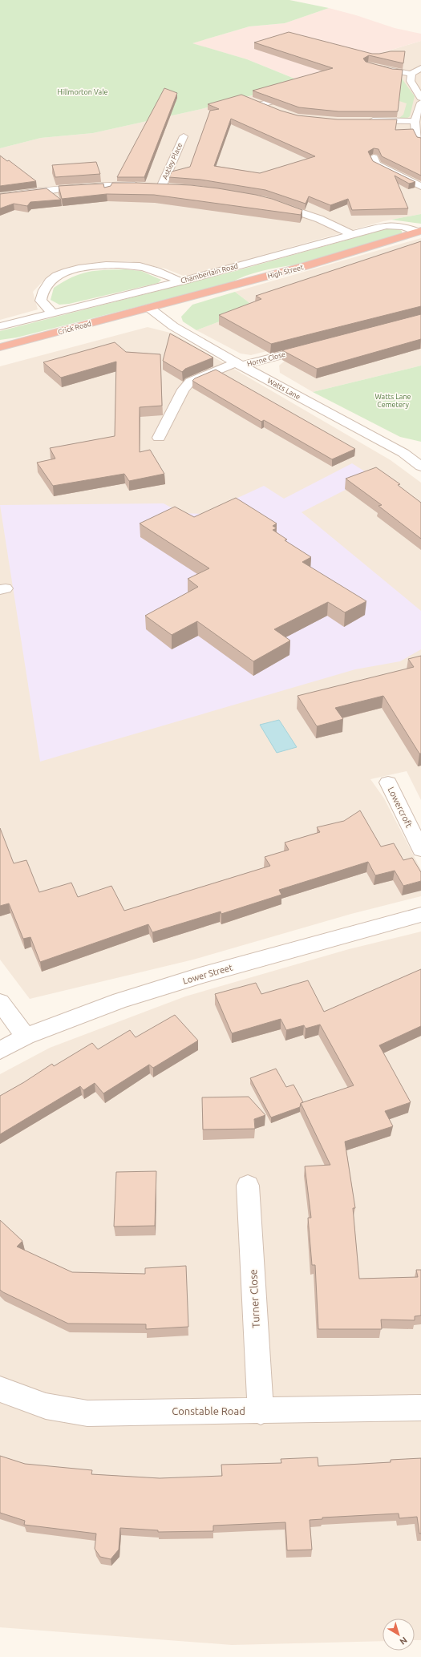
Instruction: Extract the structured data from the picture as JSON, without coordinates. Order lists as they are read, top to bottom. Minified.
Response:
{"streets":{"highway":["High Street","Crick Road"],"street":["Astley Place","Chamberlain Road","Horne Close","Watts Lane","Lowercroft","Lower Street","Turner Close","Constable Road"]},"crossings":[["High Street","Chamberlain Road"],["High Street","Crick Road"],["High Street","Watts Lane"],["Crick Road","Watts Lane"],["Horne Close","Watts Lane"],["Turner Close","Constable Road"]],"parks":["Hillmorton Vale","Watts Lane Cemetery"],"north":"bottom right"}
